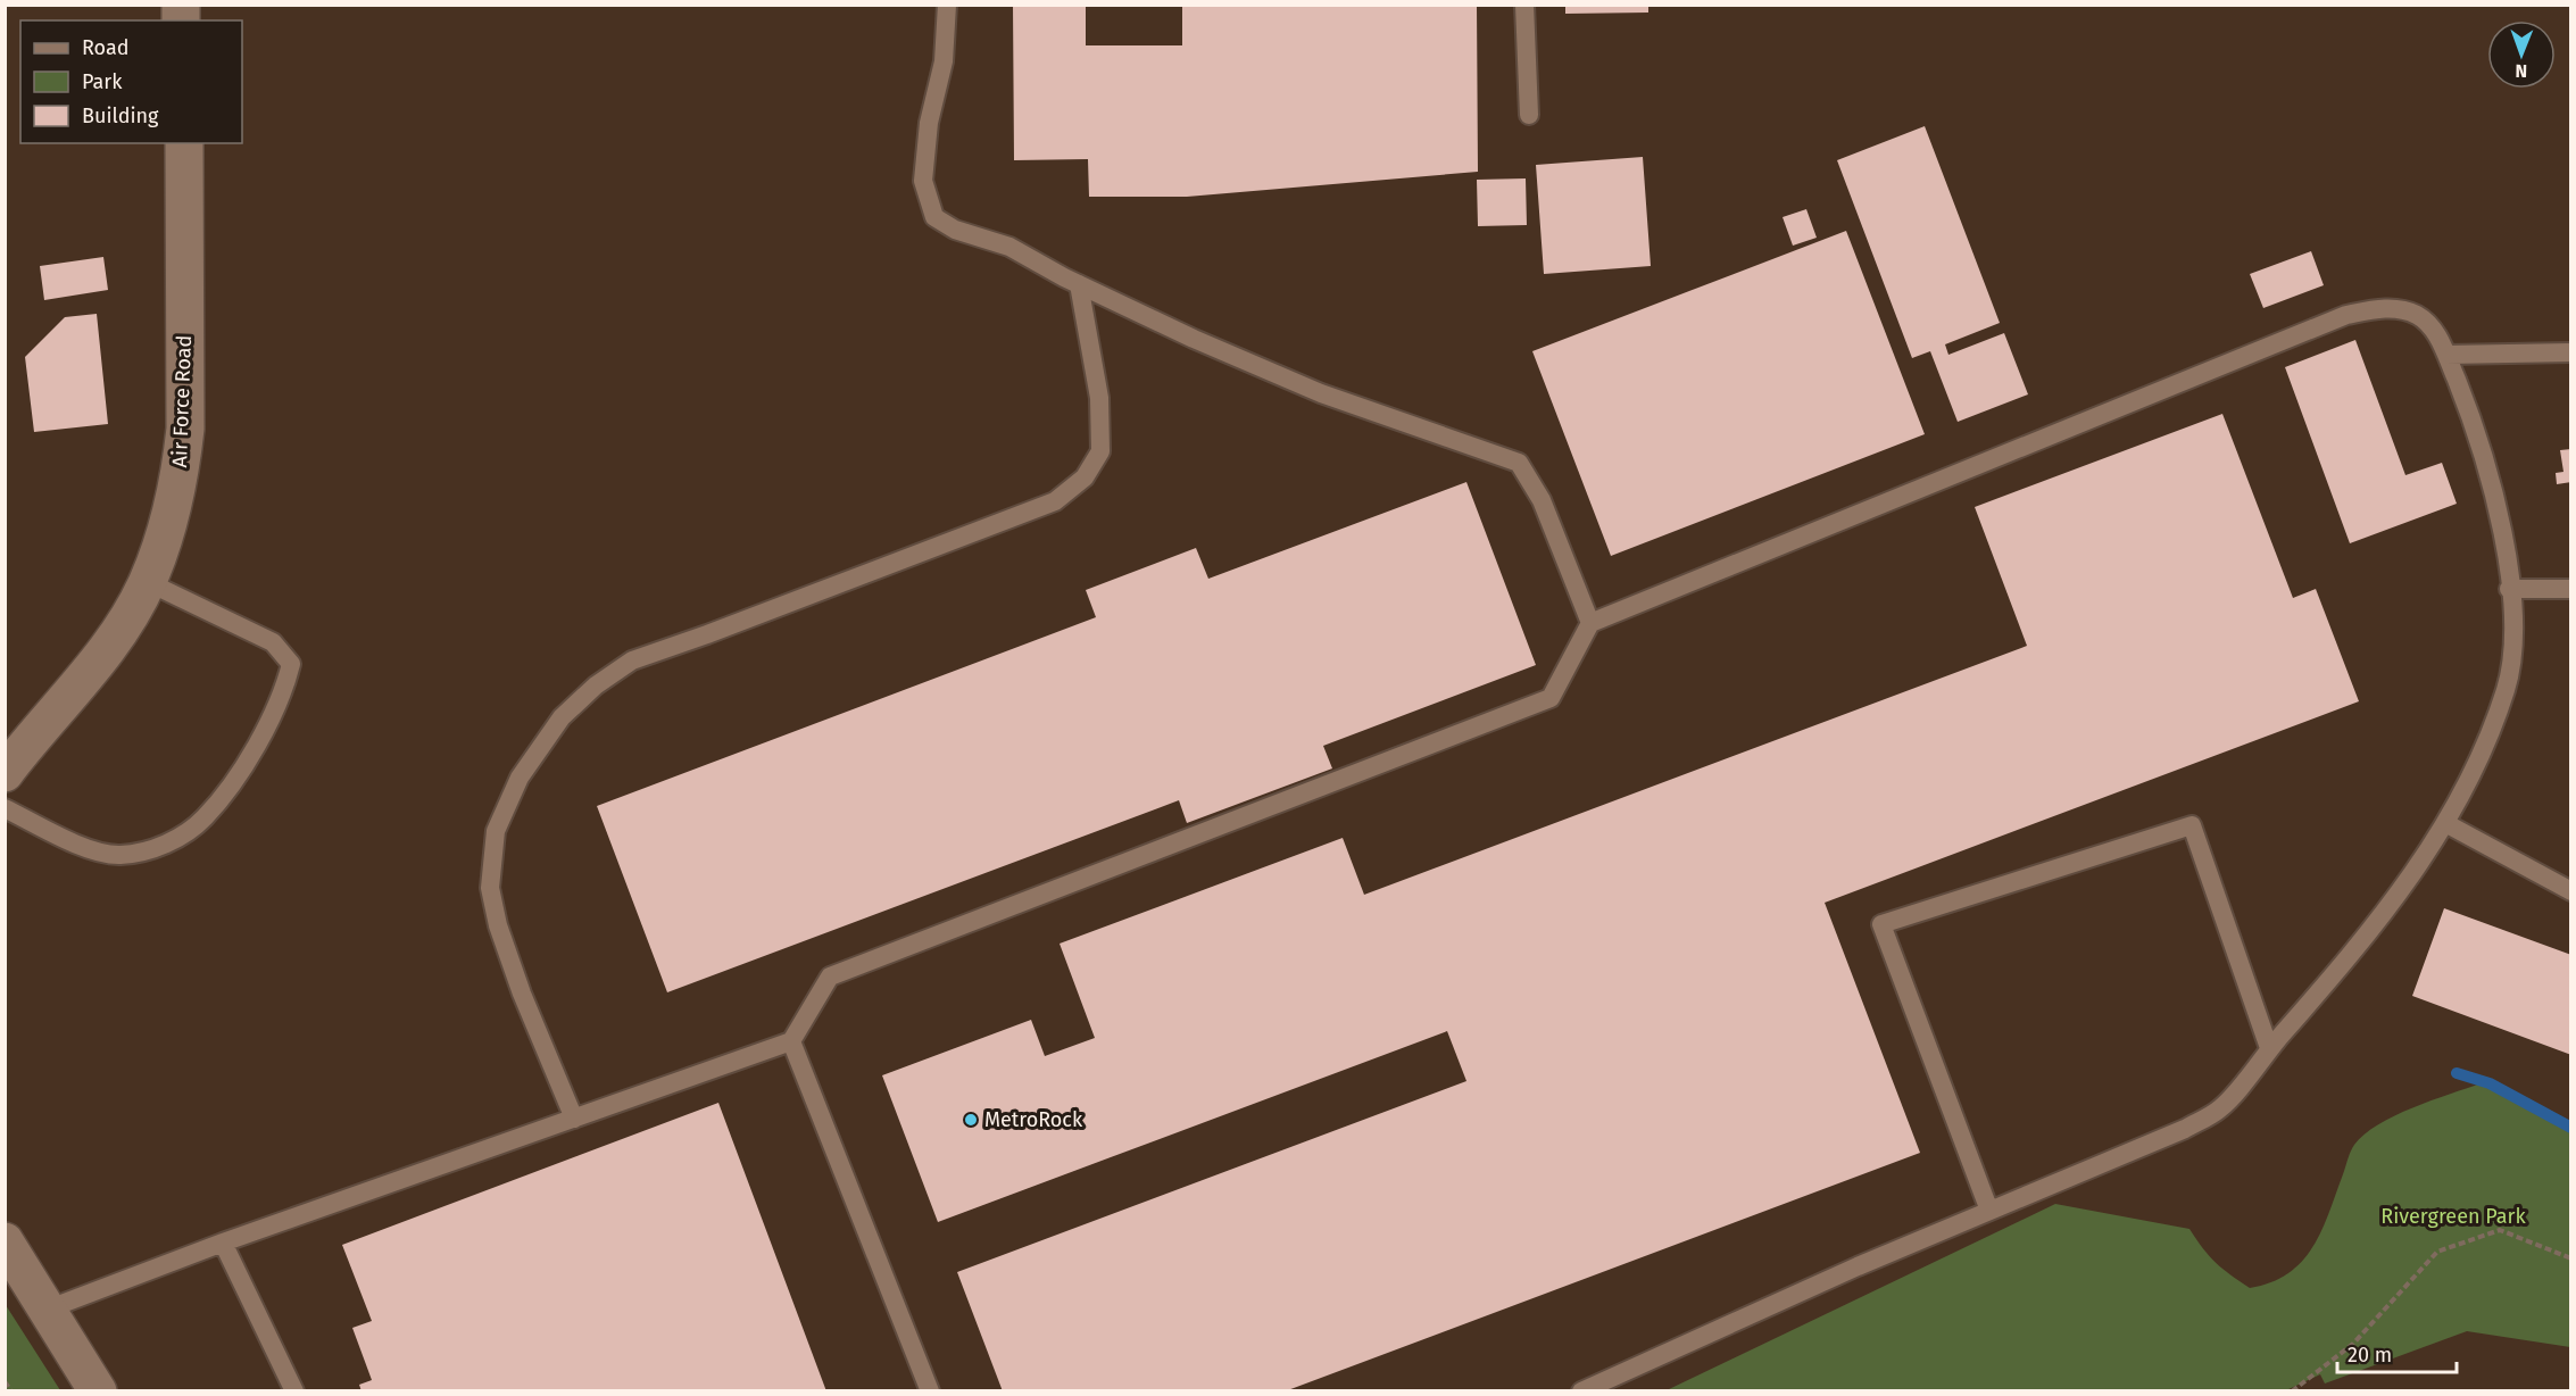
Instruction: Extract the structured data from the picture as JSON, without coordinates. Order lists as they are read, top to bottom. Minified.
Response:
{"streets":{"street":["Air Force Road"]},"parks":["Rivergreen Park"],"places":["MetroRock"],"legend":["Road","Park","Building"],"scale_bar":"20 m","north":"bottom"}
